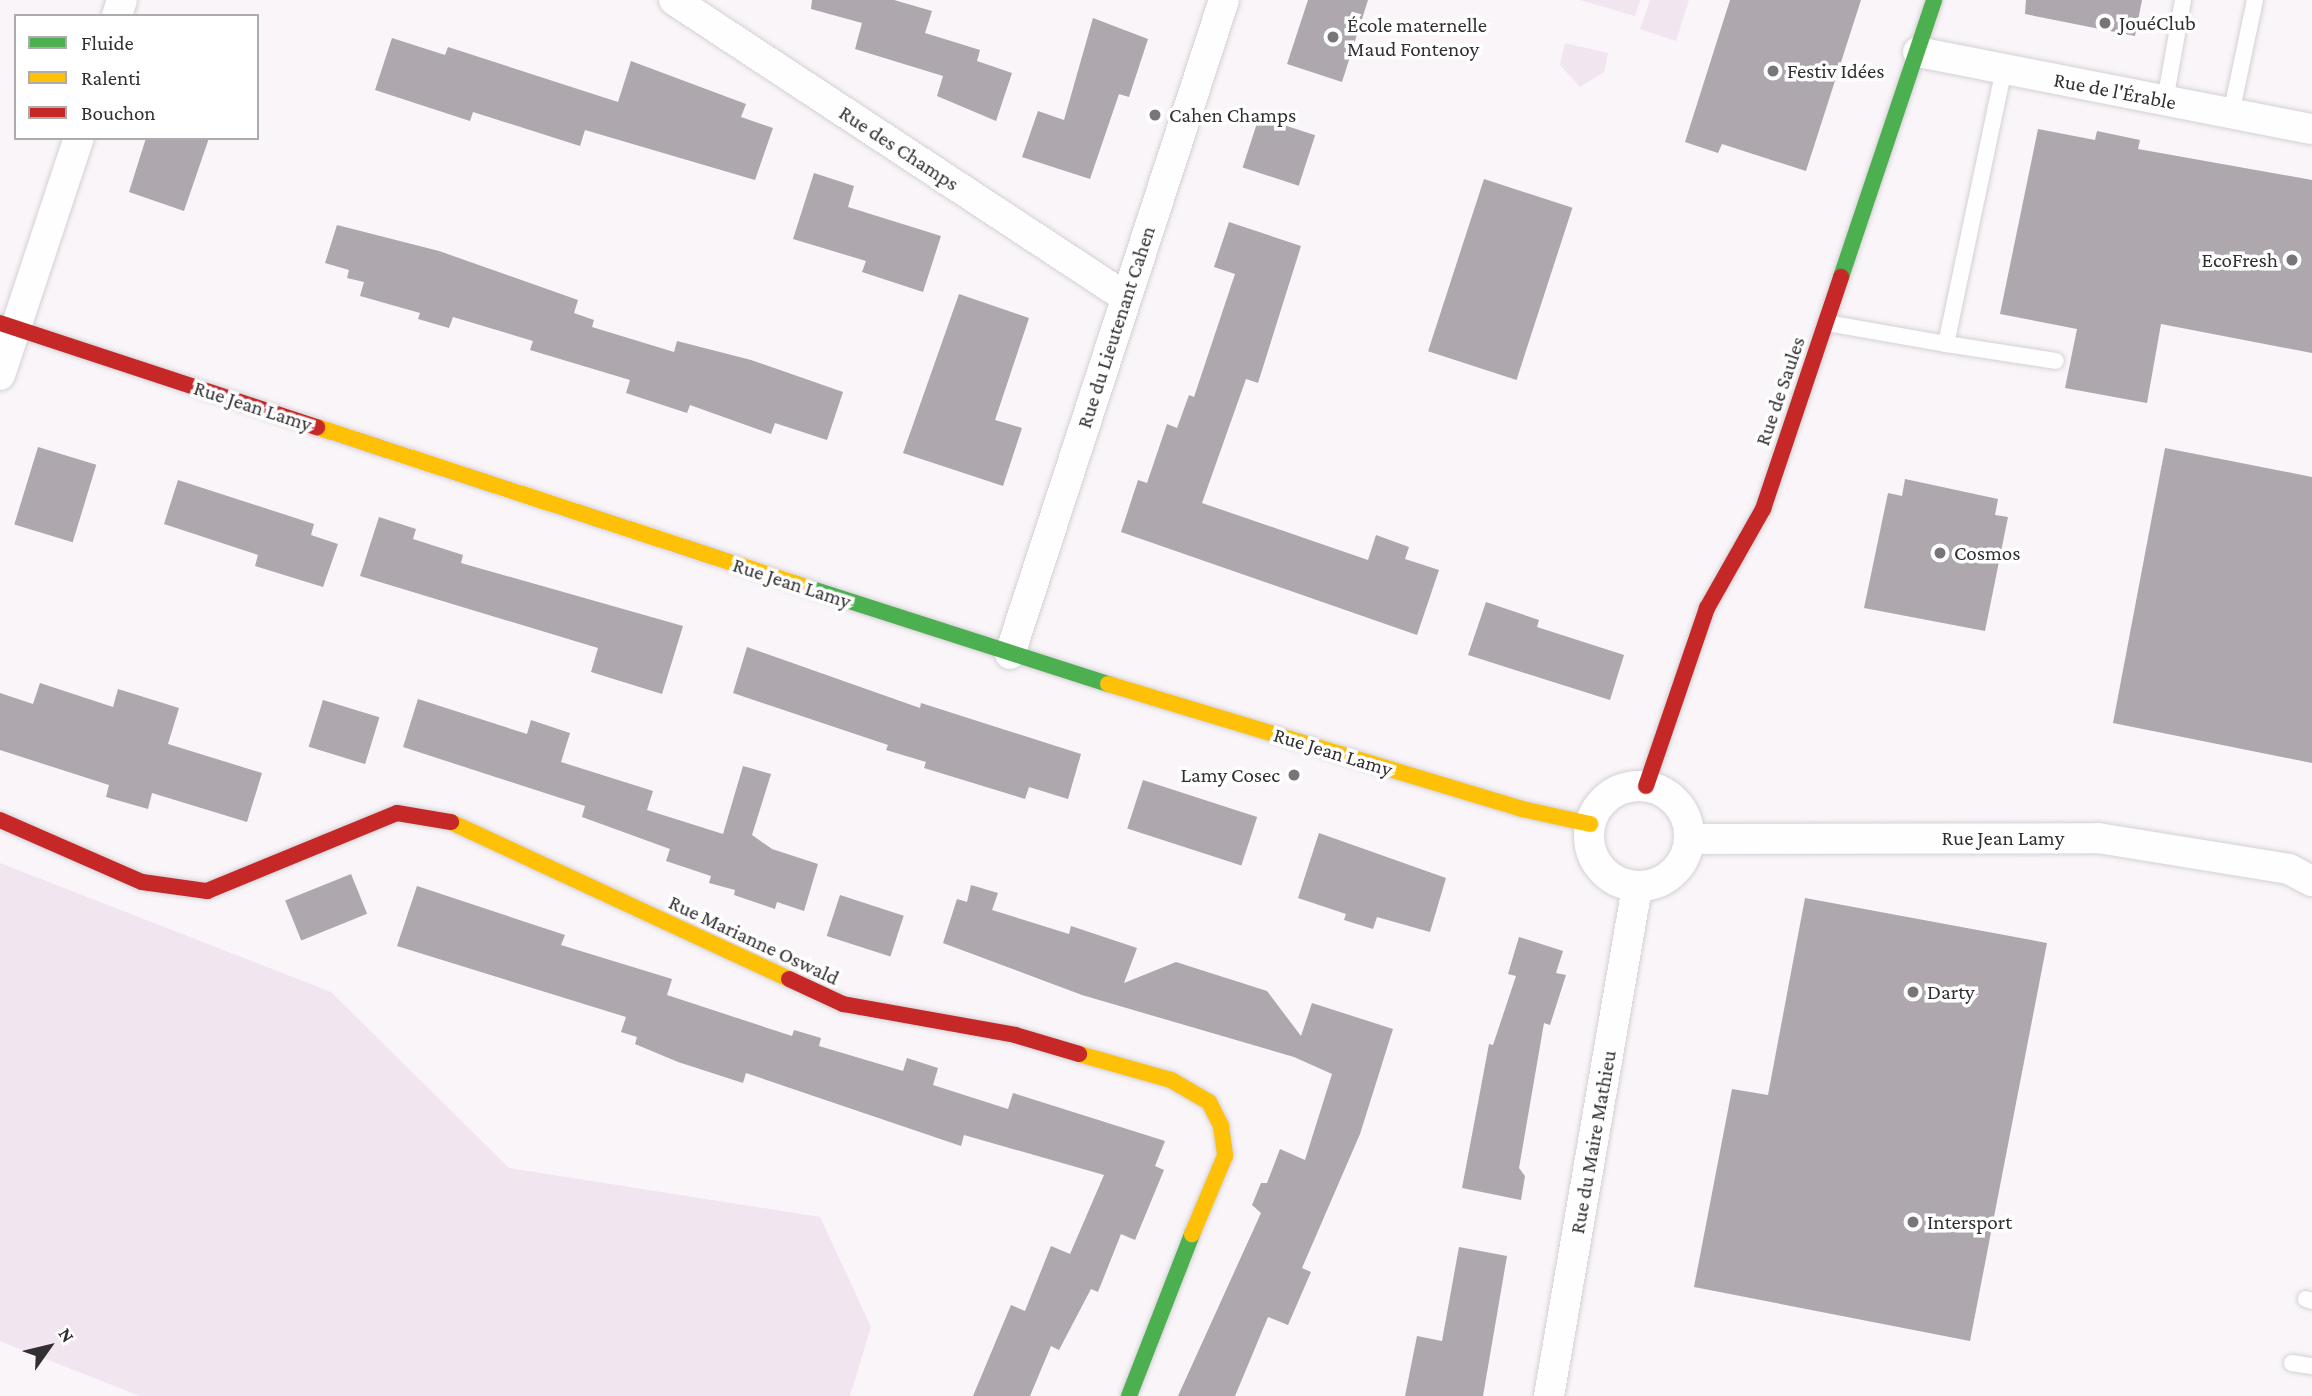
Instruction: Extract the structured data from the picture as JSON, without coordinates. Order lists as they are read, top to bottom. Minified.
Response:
{"streets":{"street":["Rue de l'Érable","Rue des Champs","Rue du Lieutenant Cahen","Rue de Saules","Rue Jean Lamy","Rue Marianne Oswald","Rue du Maire Mathieu"]},"crossings":[["Rue de l'Érable","Rue de Saules"],["Rue des Champs","Rue du Lieutenant Cahen"],["Rue du Lieutenant Cahen","Rue Jean Lamy"],["Rue de Saules","Rue Jean Lamy"],["Rue de Saules","Rue du Maire Mathieu"],["Rue Jean Lamy","Rue du Maire Mathieu"]],"places":["JouéClub","École maternelle Maud Fontenoy","Festiv Idées","Cahen Champs","EcoFresh","Cosmos","Lamy Cosec","Darty","Intersport"],"legend":["Fluide","Ralenti","Bouchon"],"north":"top right"}
